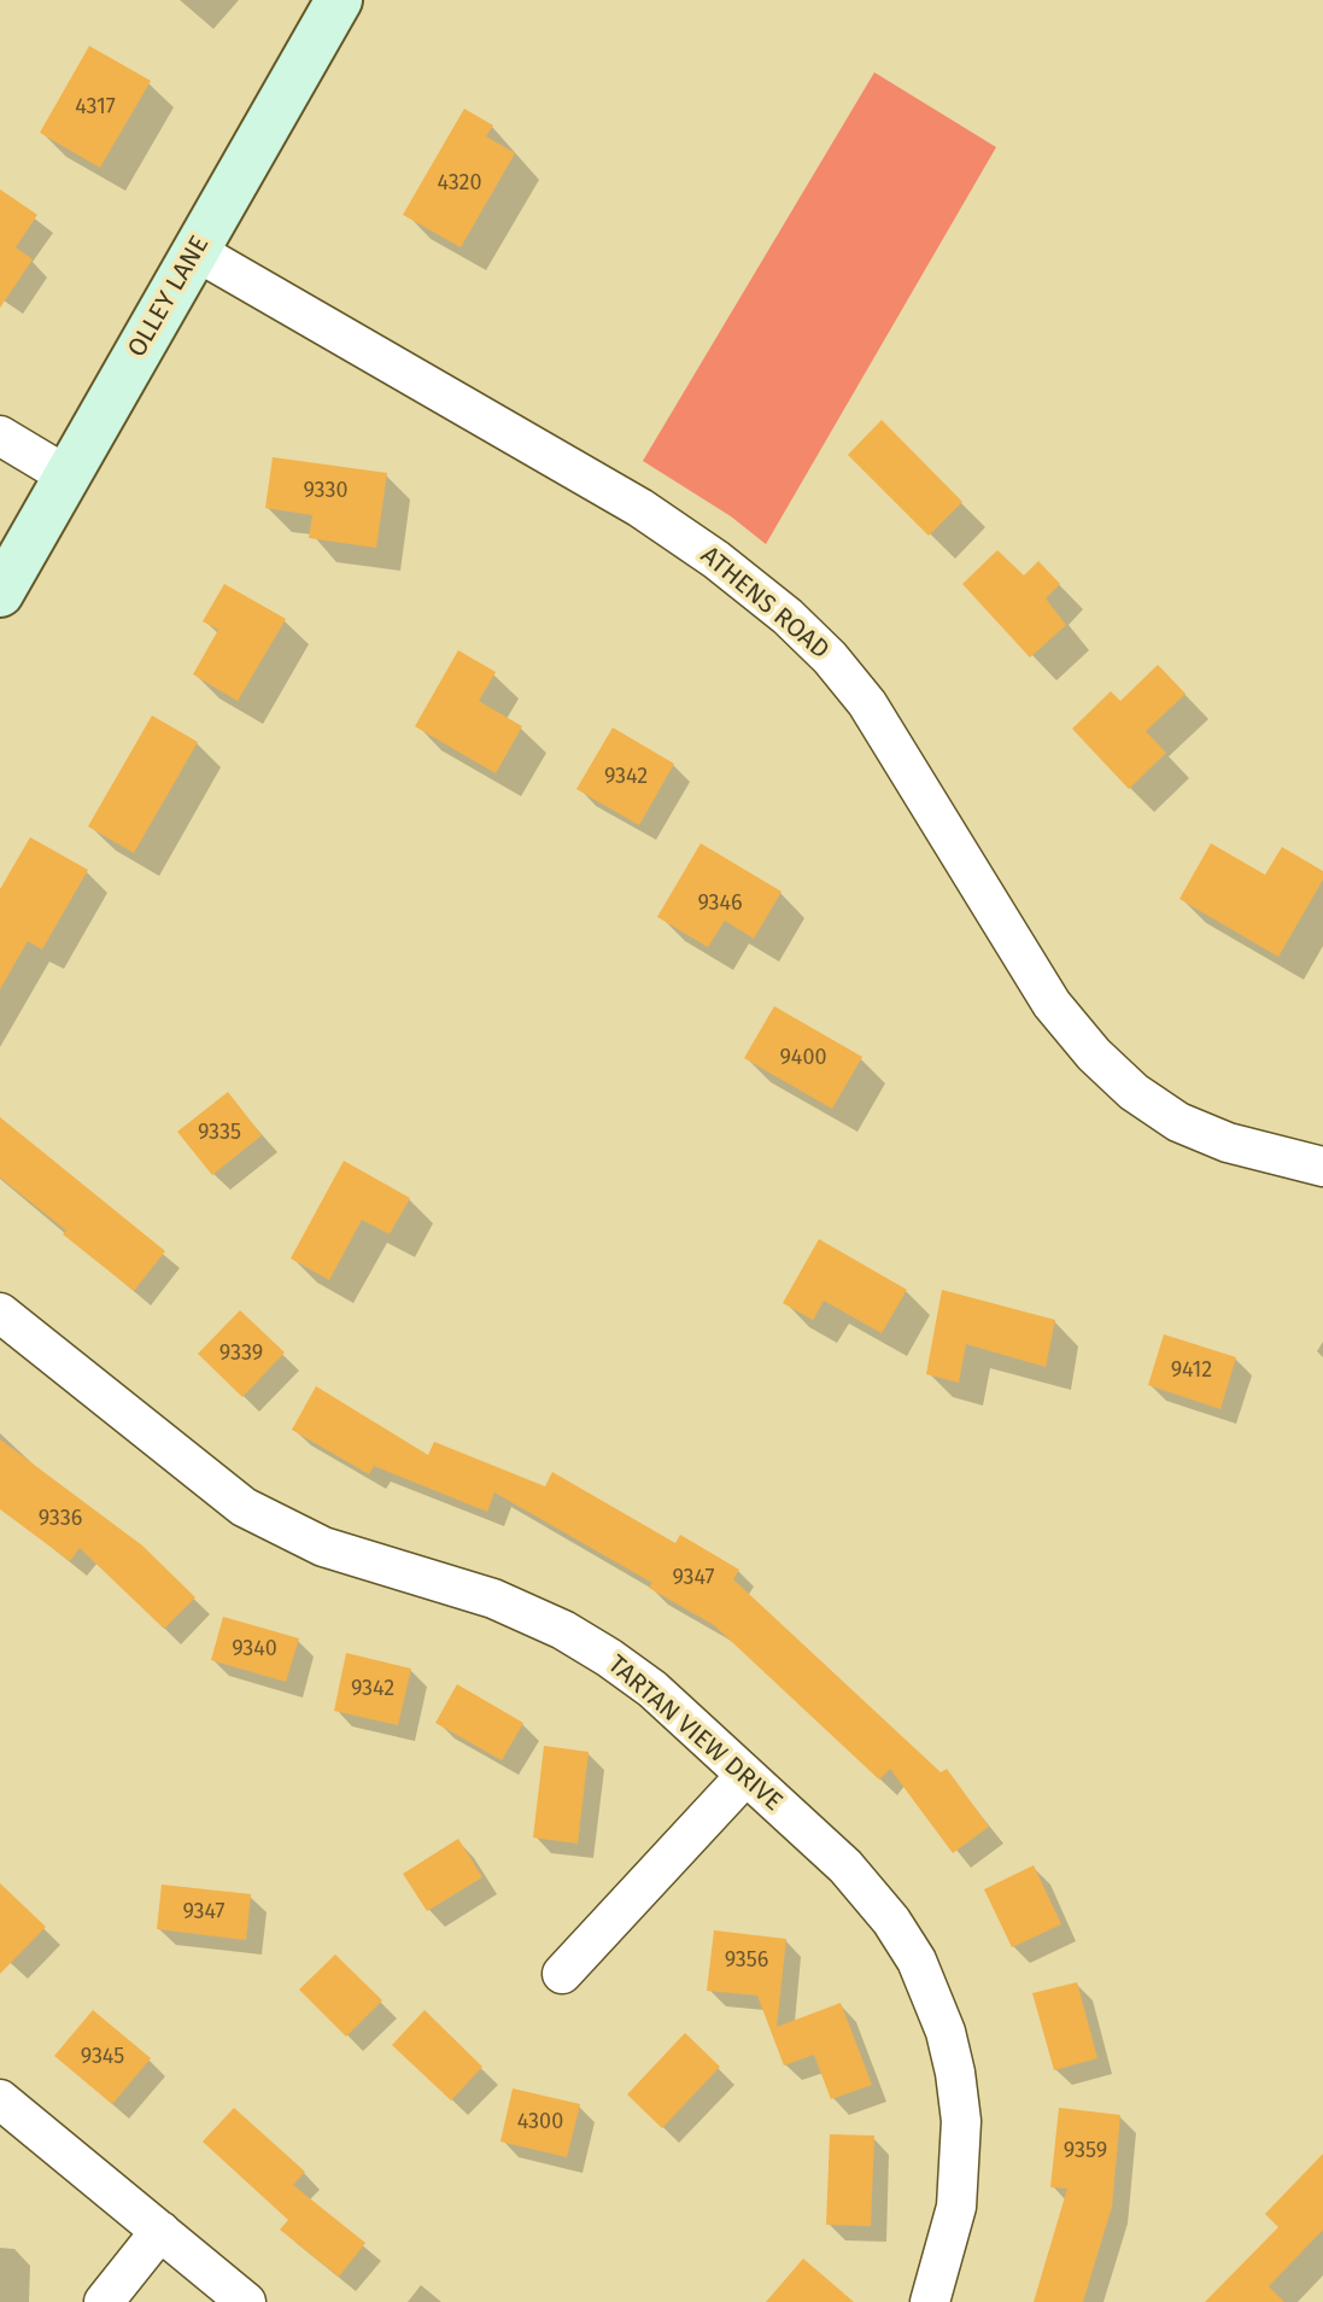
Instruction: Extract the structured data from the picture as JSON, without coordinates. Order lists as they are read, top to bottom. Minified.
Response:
{"streets":{"main road":["OLLEY LANE"],"street":["ATHENS ROAD","TARTAN VIEW DRIVE"]},"crossings":[["OLLEY LANE","ATHENS ROAD"]],"house_numbers":["4317","4320","9330","9342","9346","9400","9335","9339","9412","9336","9347","9340","9342","9347","9356","9345","4300","9359"]}
